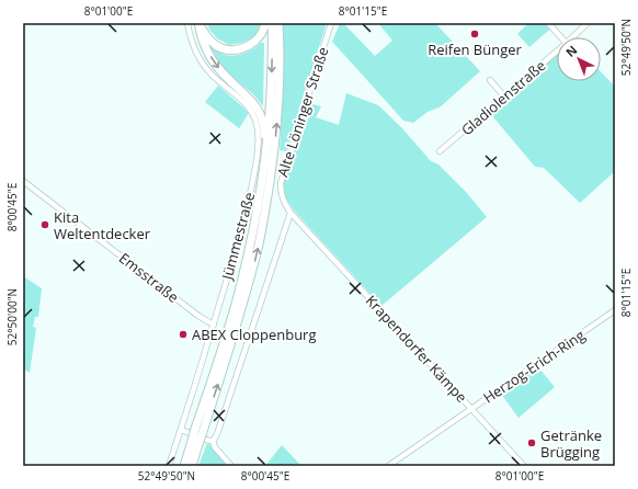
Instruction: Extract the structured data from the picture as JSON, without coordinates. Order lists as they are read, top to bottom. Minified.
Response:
{"streets":{"street":["Gladiolenstraße","Alte Löninger Straße","Jümmestraße","Emsstraße","Krapendorfer Kämpe","Herzog-Erich-Ring"]},"crossings":[["Alte Löninger Straße","Krapendorfer Kämpe"],["Jümmestraße","Emsstraße"],["Krapendorfer Kämpe","Herzog-Erich-Ring"]],"places":["Reifen Bünger","Kita Weltentdecker","ABEX Cloppenburg","Getränke Brügging"],"north":"top left","coordinates":["8°01'00\"E","8°01'15\"E","52°49'50\"N","8°00'45\"E","52°50'00\"N"]}
